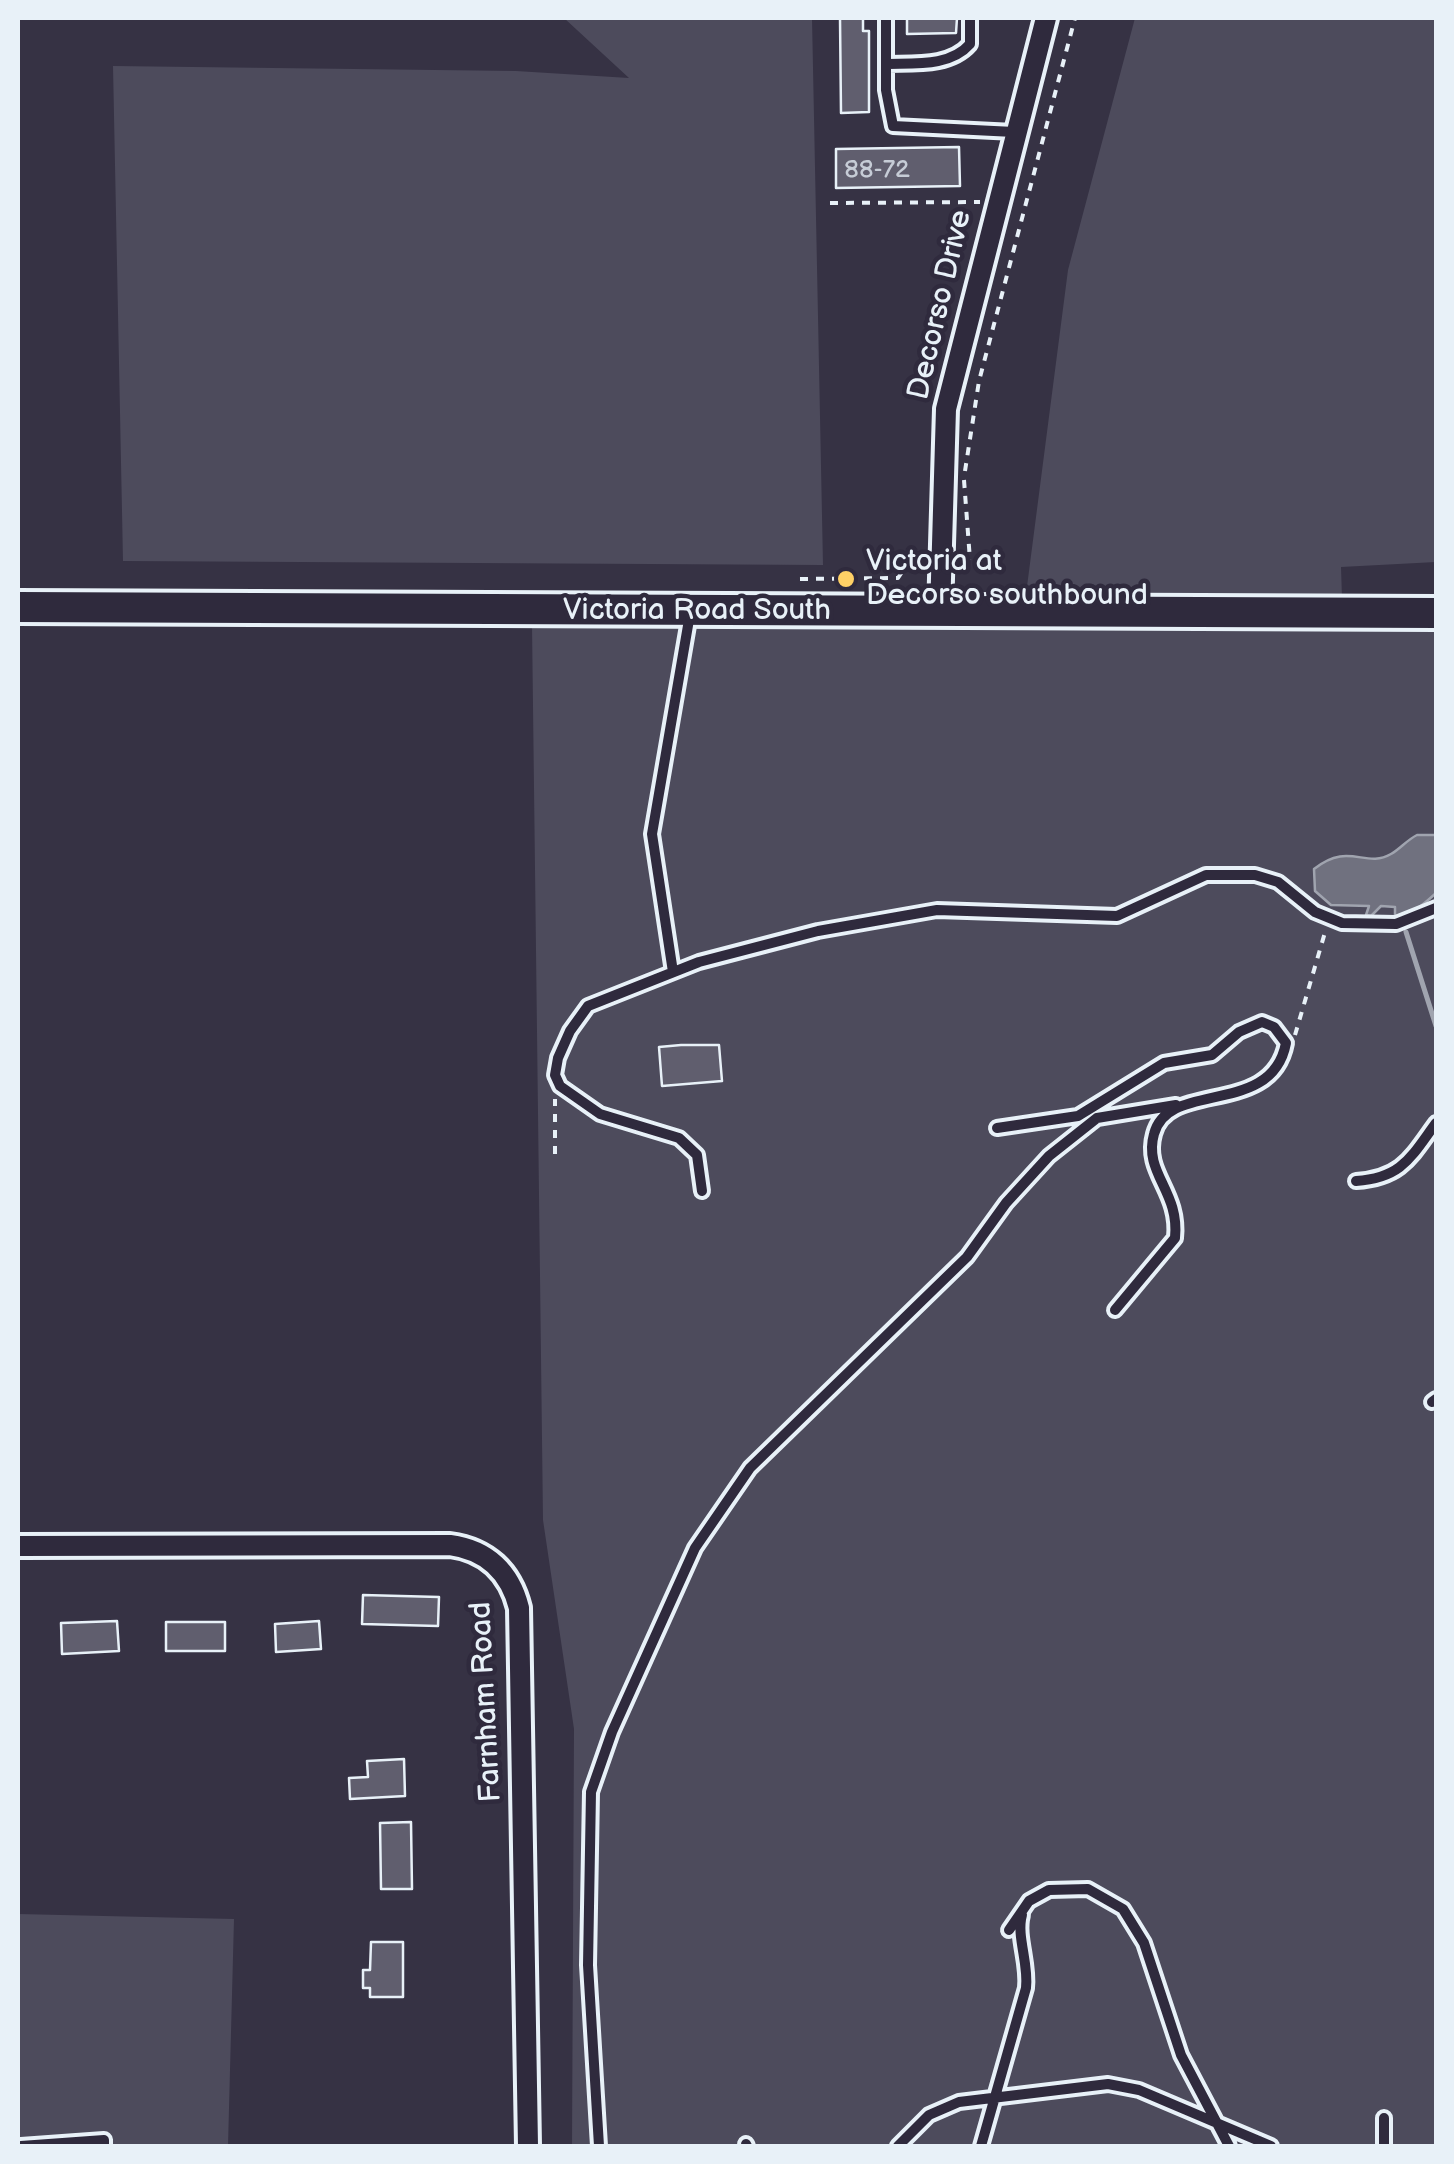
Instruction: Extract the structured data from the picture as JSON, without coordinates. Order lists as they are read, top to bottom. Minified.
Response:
{"streets":{"main road":["Victoria Road South"],"street":["Decorso Drive","Farnham Road"]},"crossings":[["Decorso Drive","Victoria Road South"]],"places":["Victoria at Decorso southbound"],"house_numbers":["88-72"]}
